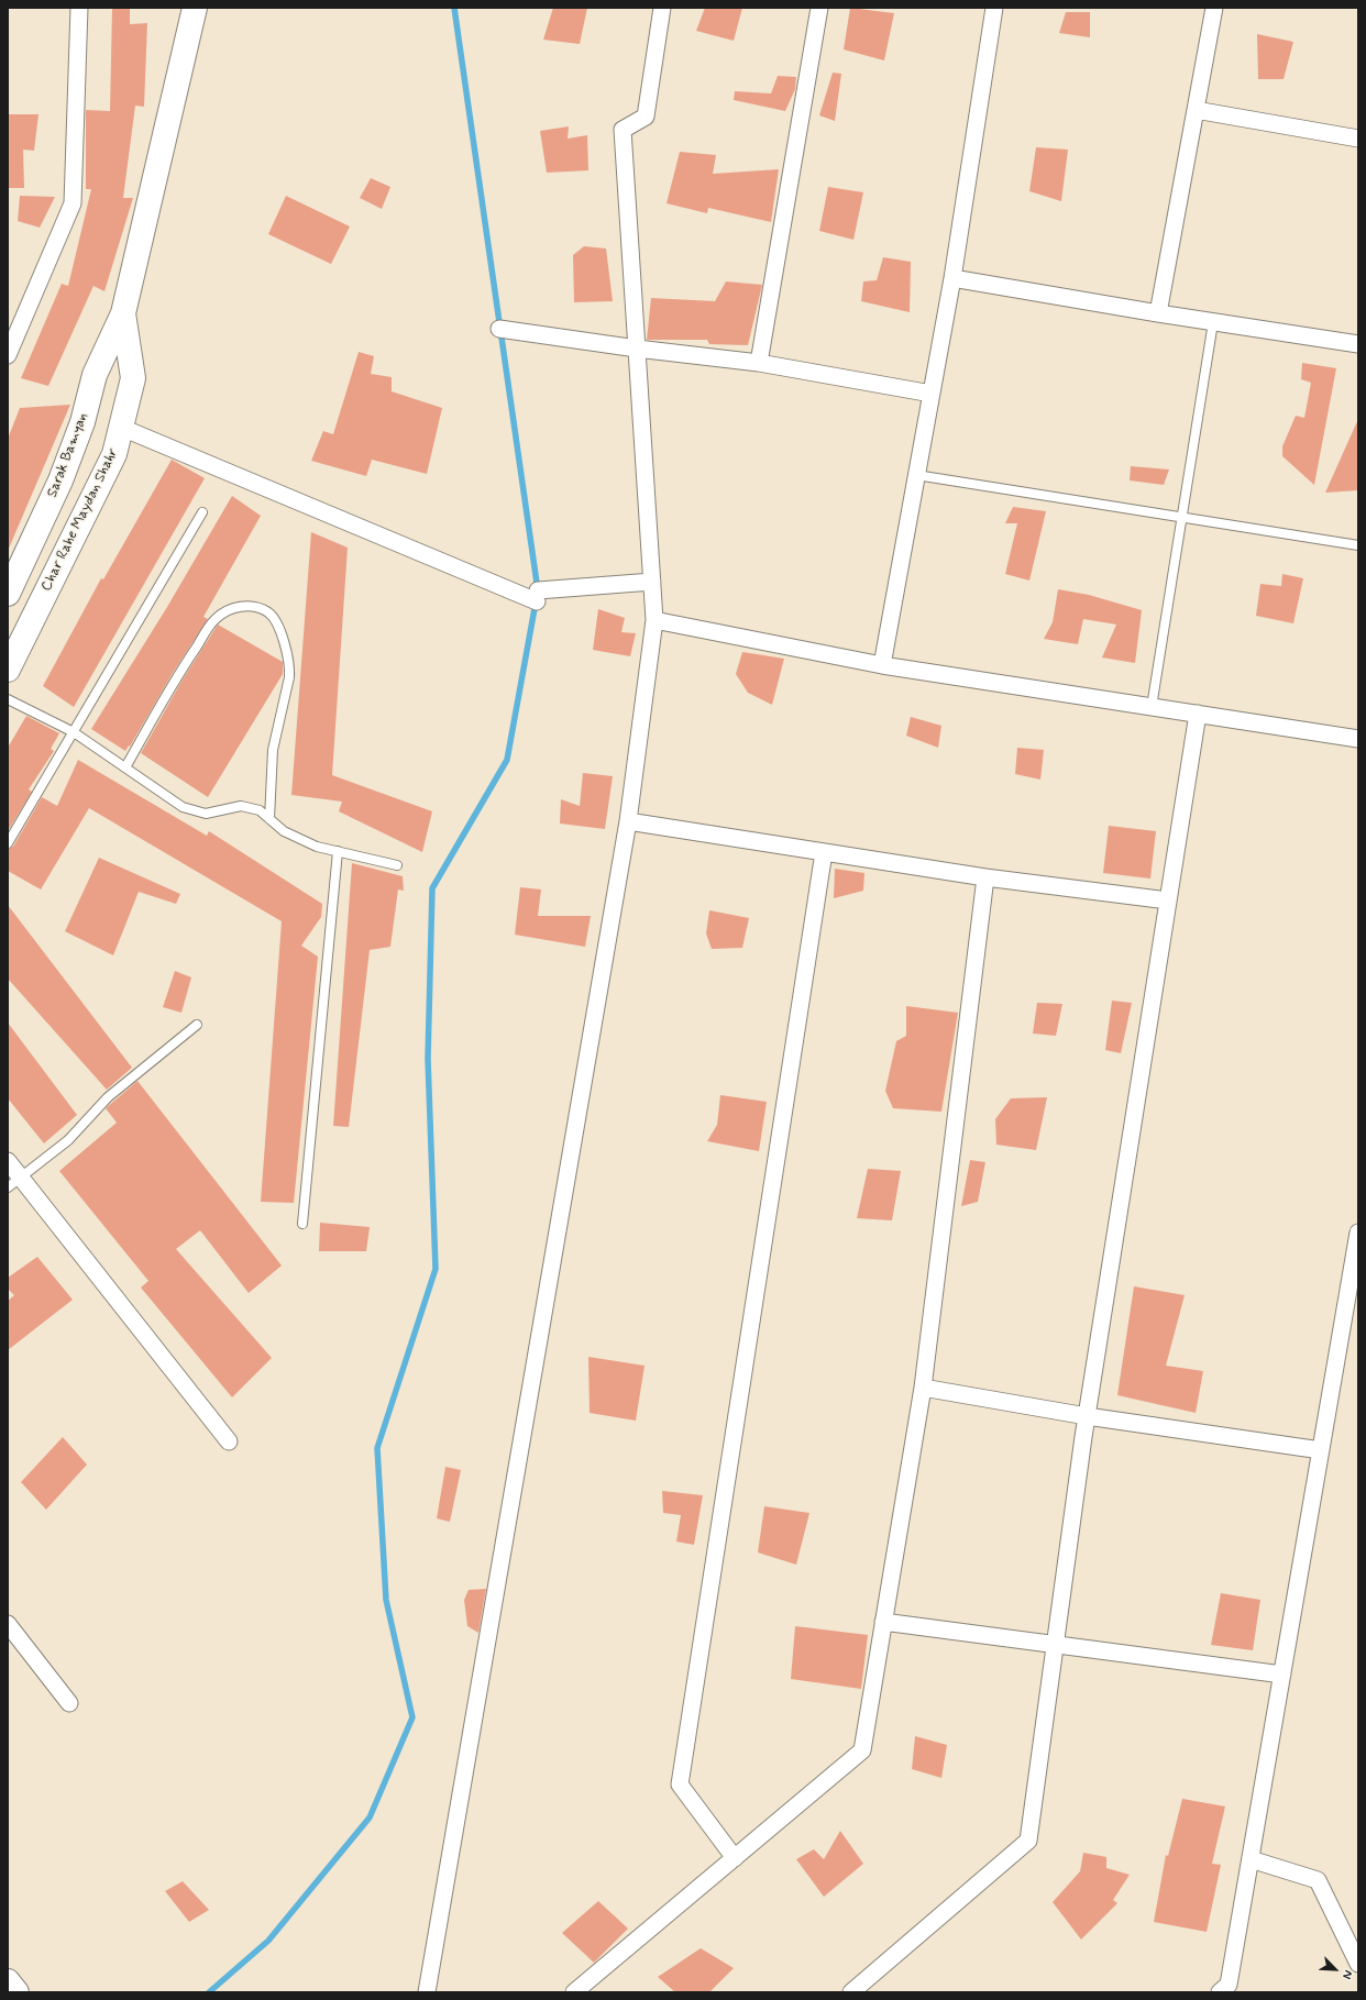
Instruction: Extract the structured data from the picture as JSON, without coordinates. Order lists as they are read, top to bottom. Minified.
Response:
{"streets":{"main road":["Sarak Bamyan","Char Rahe Maydan Shahr"]},"crossings":[["Sarak Bamyan","Char Rahe Maydan Shahr"]],"north":"bottom right"}
